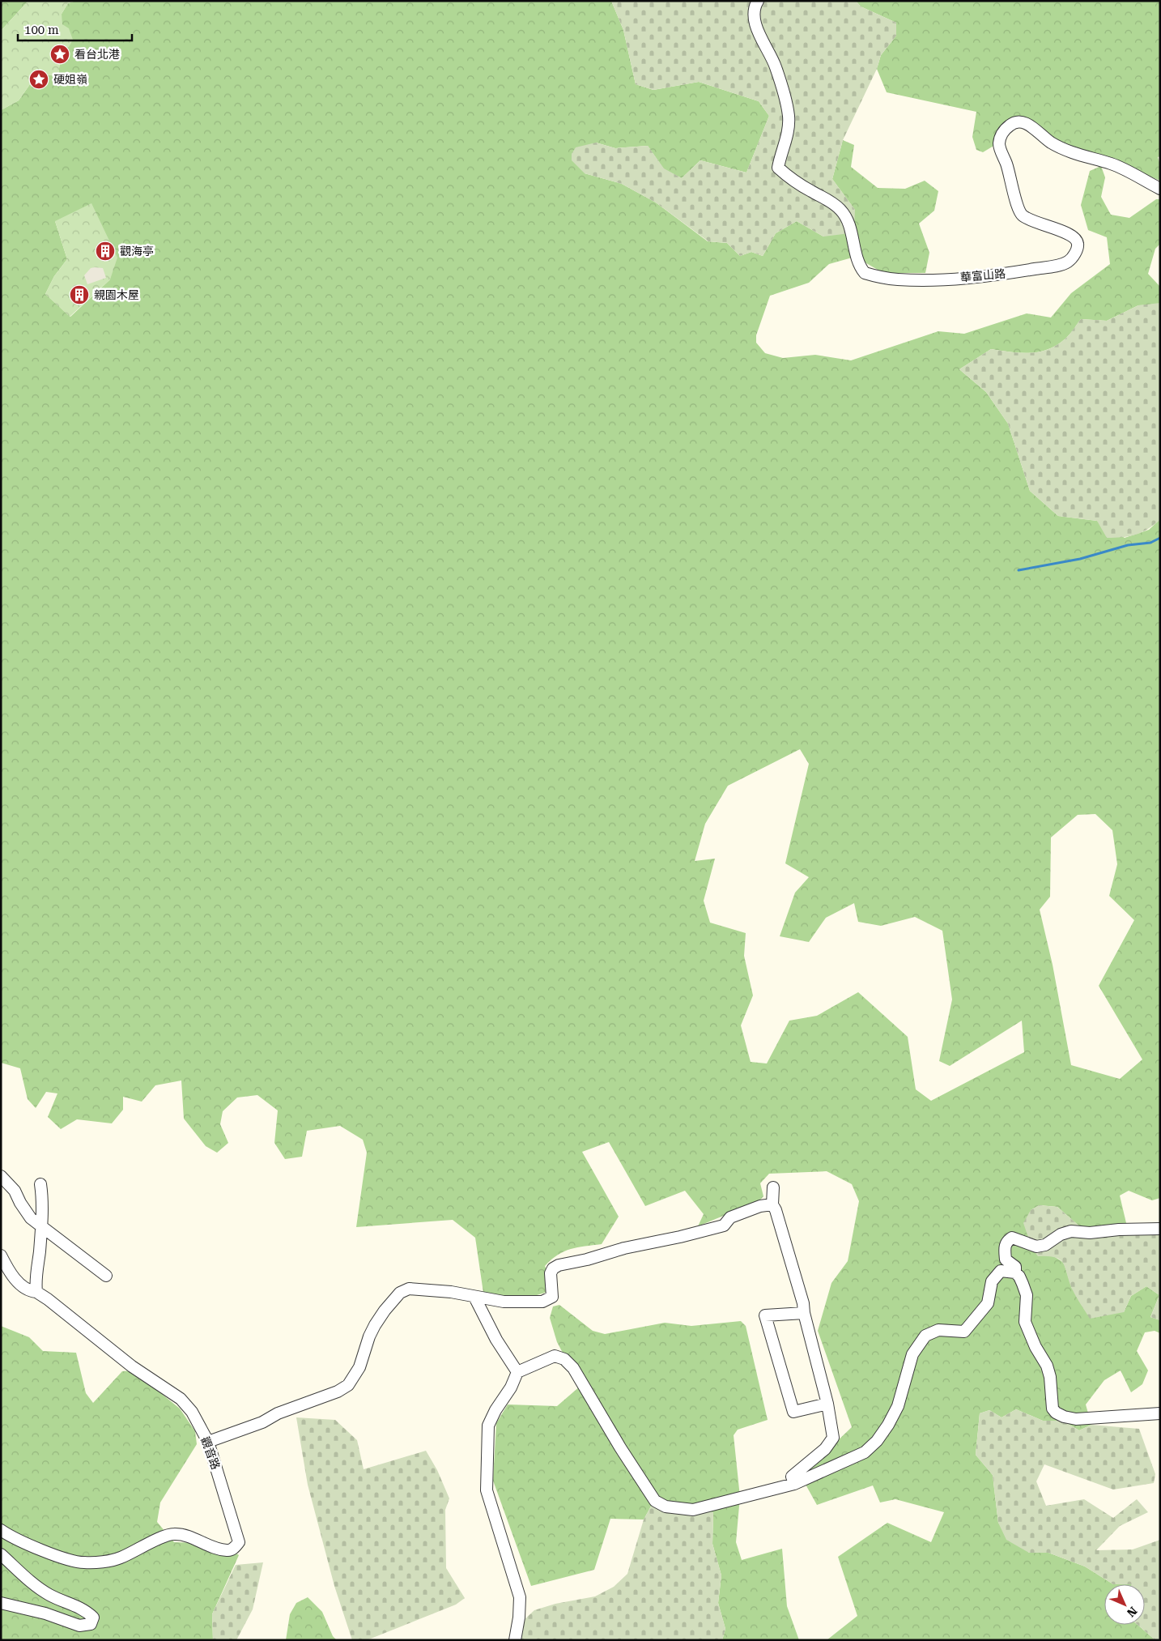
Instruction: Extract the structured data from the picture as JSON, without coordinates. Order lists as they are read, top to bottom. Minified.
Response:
{"streets":{"street":["華富山路","觀音路"]},"places":{"place":["看台北港","硬姐嶺"],"building":["觀海亭","親園木屋"]},"scale_bar":"100 m","north":"bottom right"}
